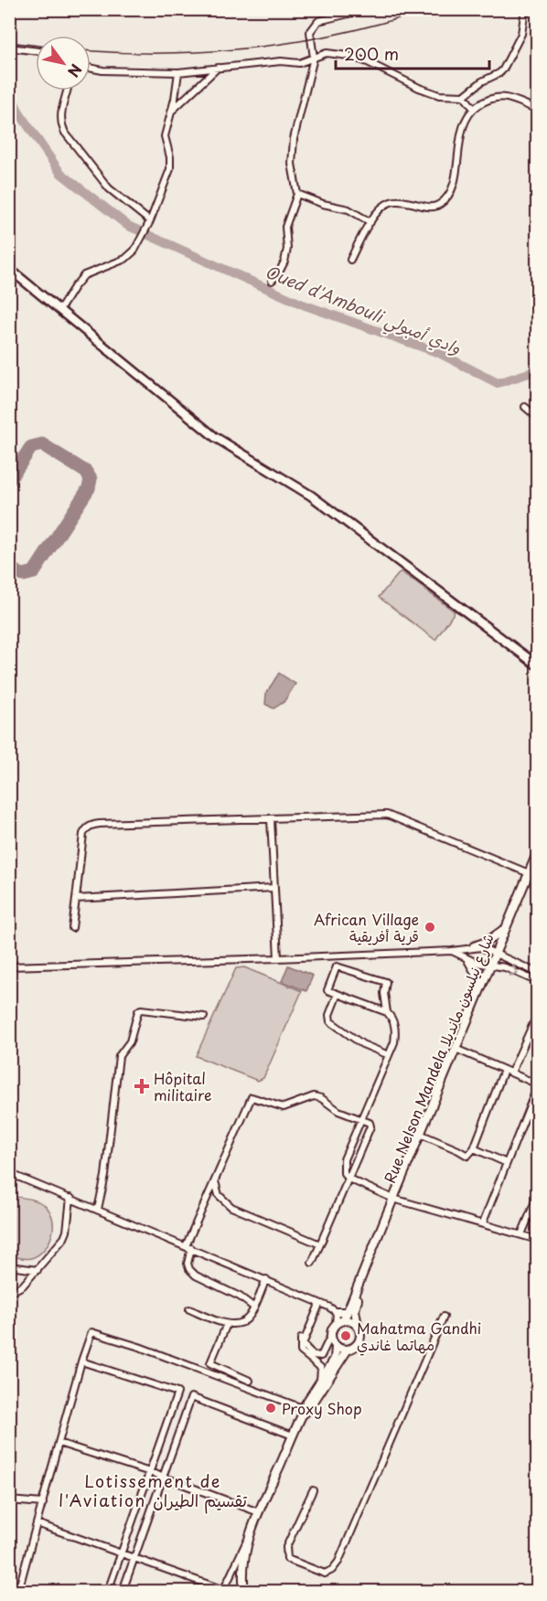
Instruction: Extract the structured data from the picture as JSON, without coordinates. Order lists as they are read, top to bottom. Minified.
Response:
{"streets":{"main road":["Rue Nelson Mandela شارع نيلسون مانديلا"]},"districts":["Lotissement de l'Aviation تقسيم الطيران"],"water":["Oued d'Ambouli وادي أمبولي"],"places":{"other":["African Village قرية أفريقية","Mahatma Gandhi مهاتما غاندي","Proxy Shop"],"health":["Hôpital militaire"]},"scale_bar":"200 m","north":"bottom right"}
